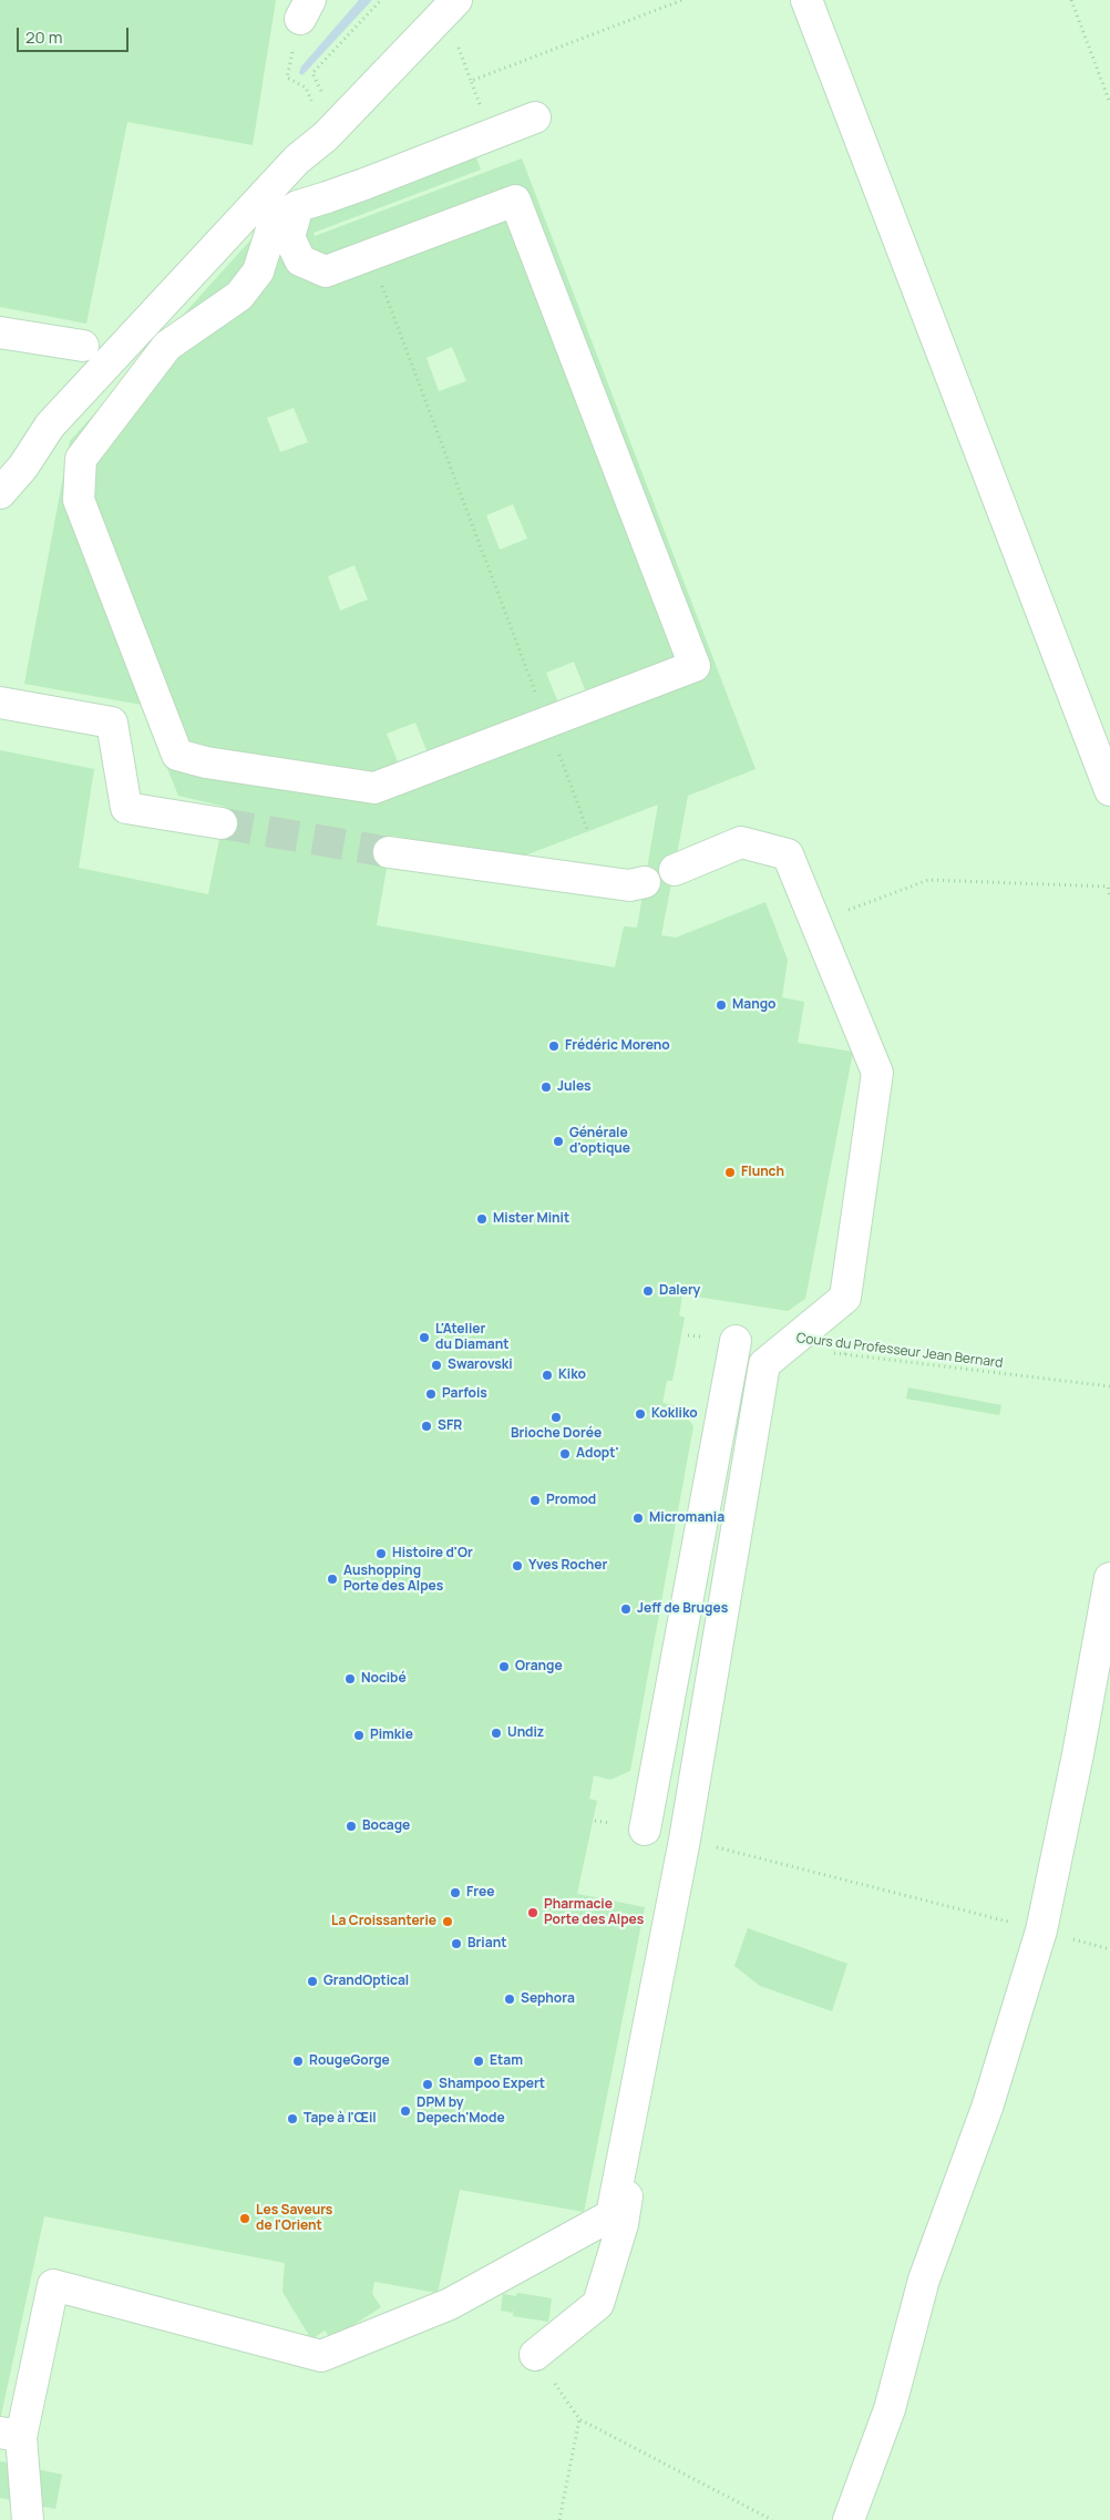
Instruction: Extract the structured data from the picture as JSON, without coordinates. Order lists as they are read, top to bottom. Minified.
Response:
{"streets":{"path":["Cours du Professeur Jean Bernard"]},"places":["Mango","Frédéric Moreno","Jules","Générale d'optique","Flunch","Mister Minit","Dalery","L'Atelier du Diamant","Swarovski","Kiko","Parfois","Kokliko","Brioche Dorée","SFR","Adopt'","Promod","Micromania","Histoire d'Or","Yves Rocher","Aushopping Porte des Alpes","Jeff de Bruges","Orange","Nocibé","Undiz","Pimkie","Bocage","Free","Pharmacie Porte des Alpes","La Croissanterie","Briant","GrandOptical","Sephora","RougeGorge","Etam","Shampoo Expert","DPM by Depech'Mode","Tape à l'Œil","Les Saveurs de l'Orient"],"scale_bar":"20 m"}
